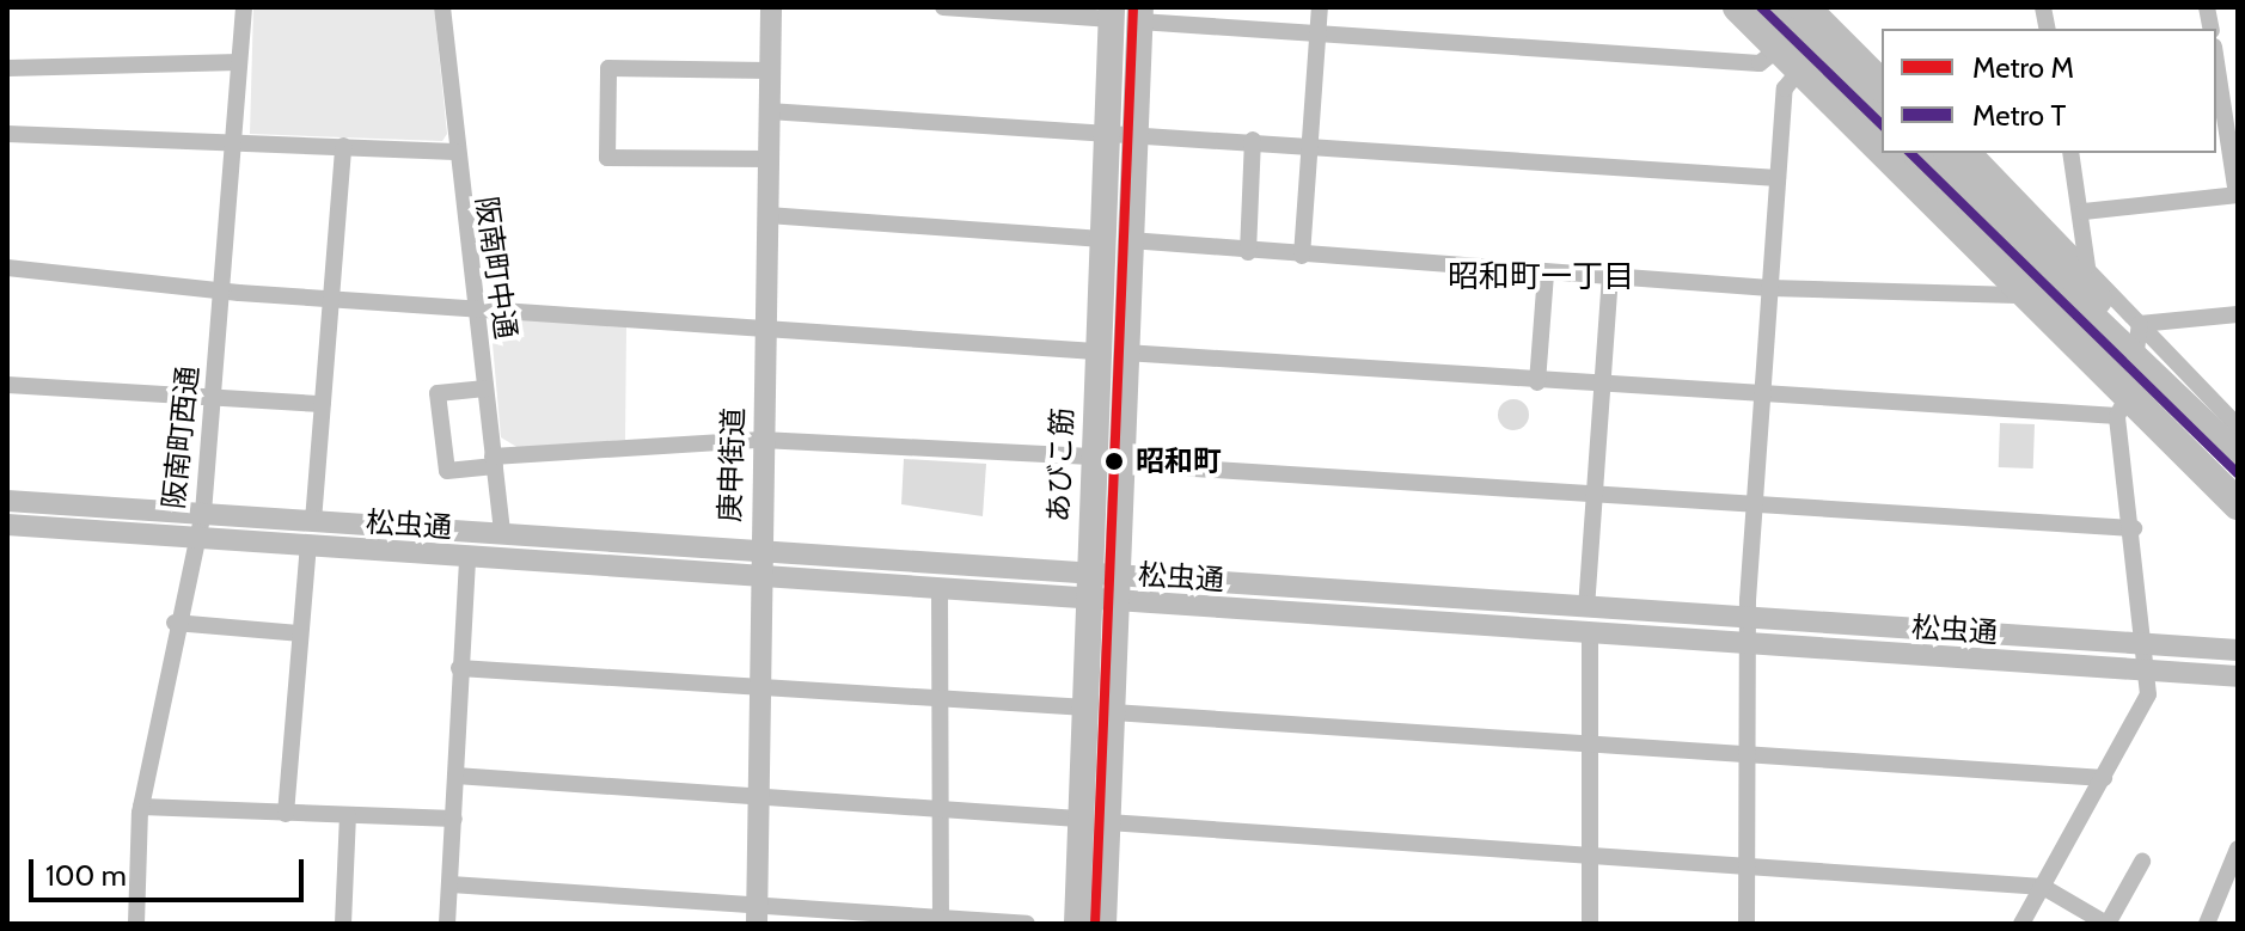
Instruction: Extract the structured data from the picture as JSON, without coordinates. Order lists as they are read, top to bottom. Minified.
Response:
{"streets":{"main road":["あびこ筋"],"street":["阪南町中通","阪南町西通","庚申街道","松虫通"]},"crossings":[["阪南町中通","松虫通"],["阪南町西通","松虫通"],["庚申街道","松虫通"],["あびこ筋","松虫通"]],"districts":["昭和町一丁目"],"places":["昭和町"],"lines":["metro line M","metro line T"],"legend":["Metro M","Metro T"],"scale_bar":"100 m"}
